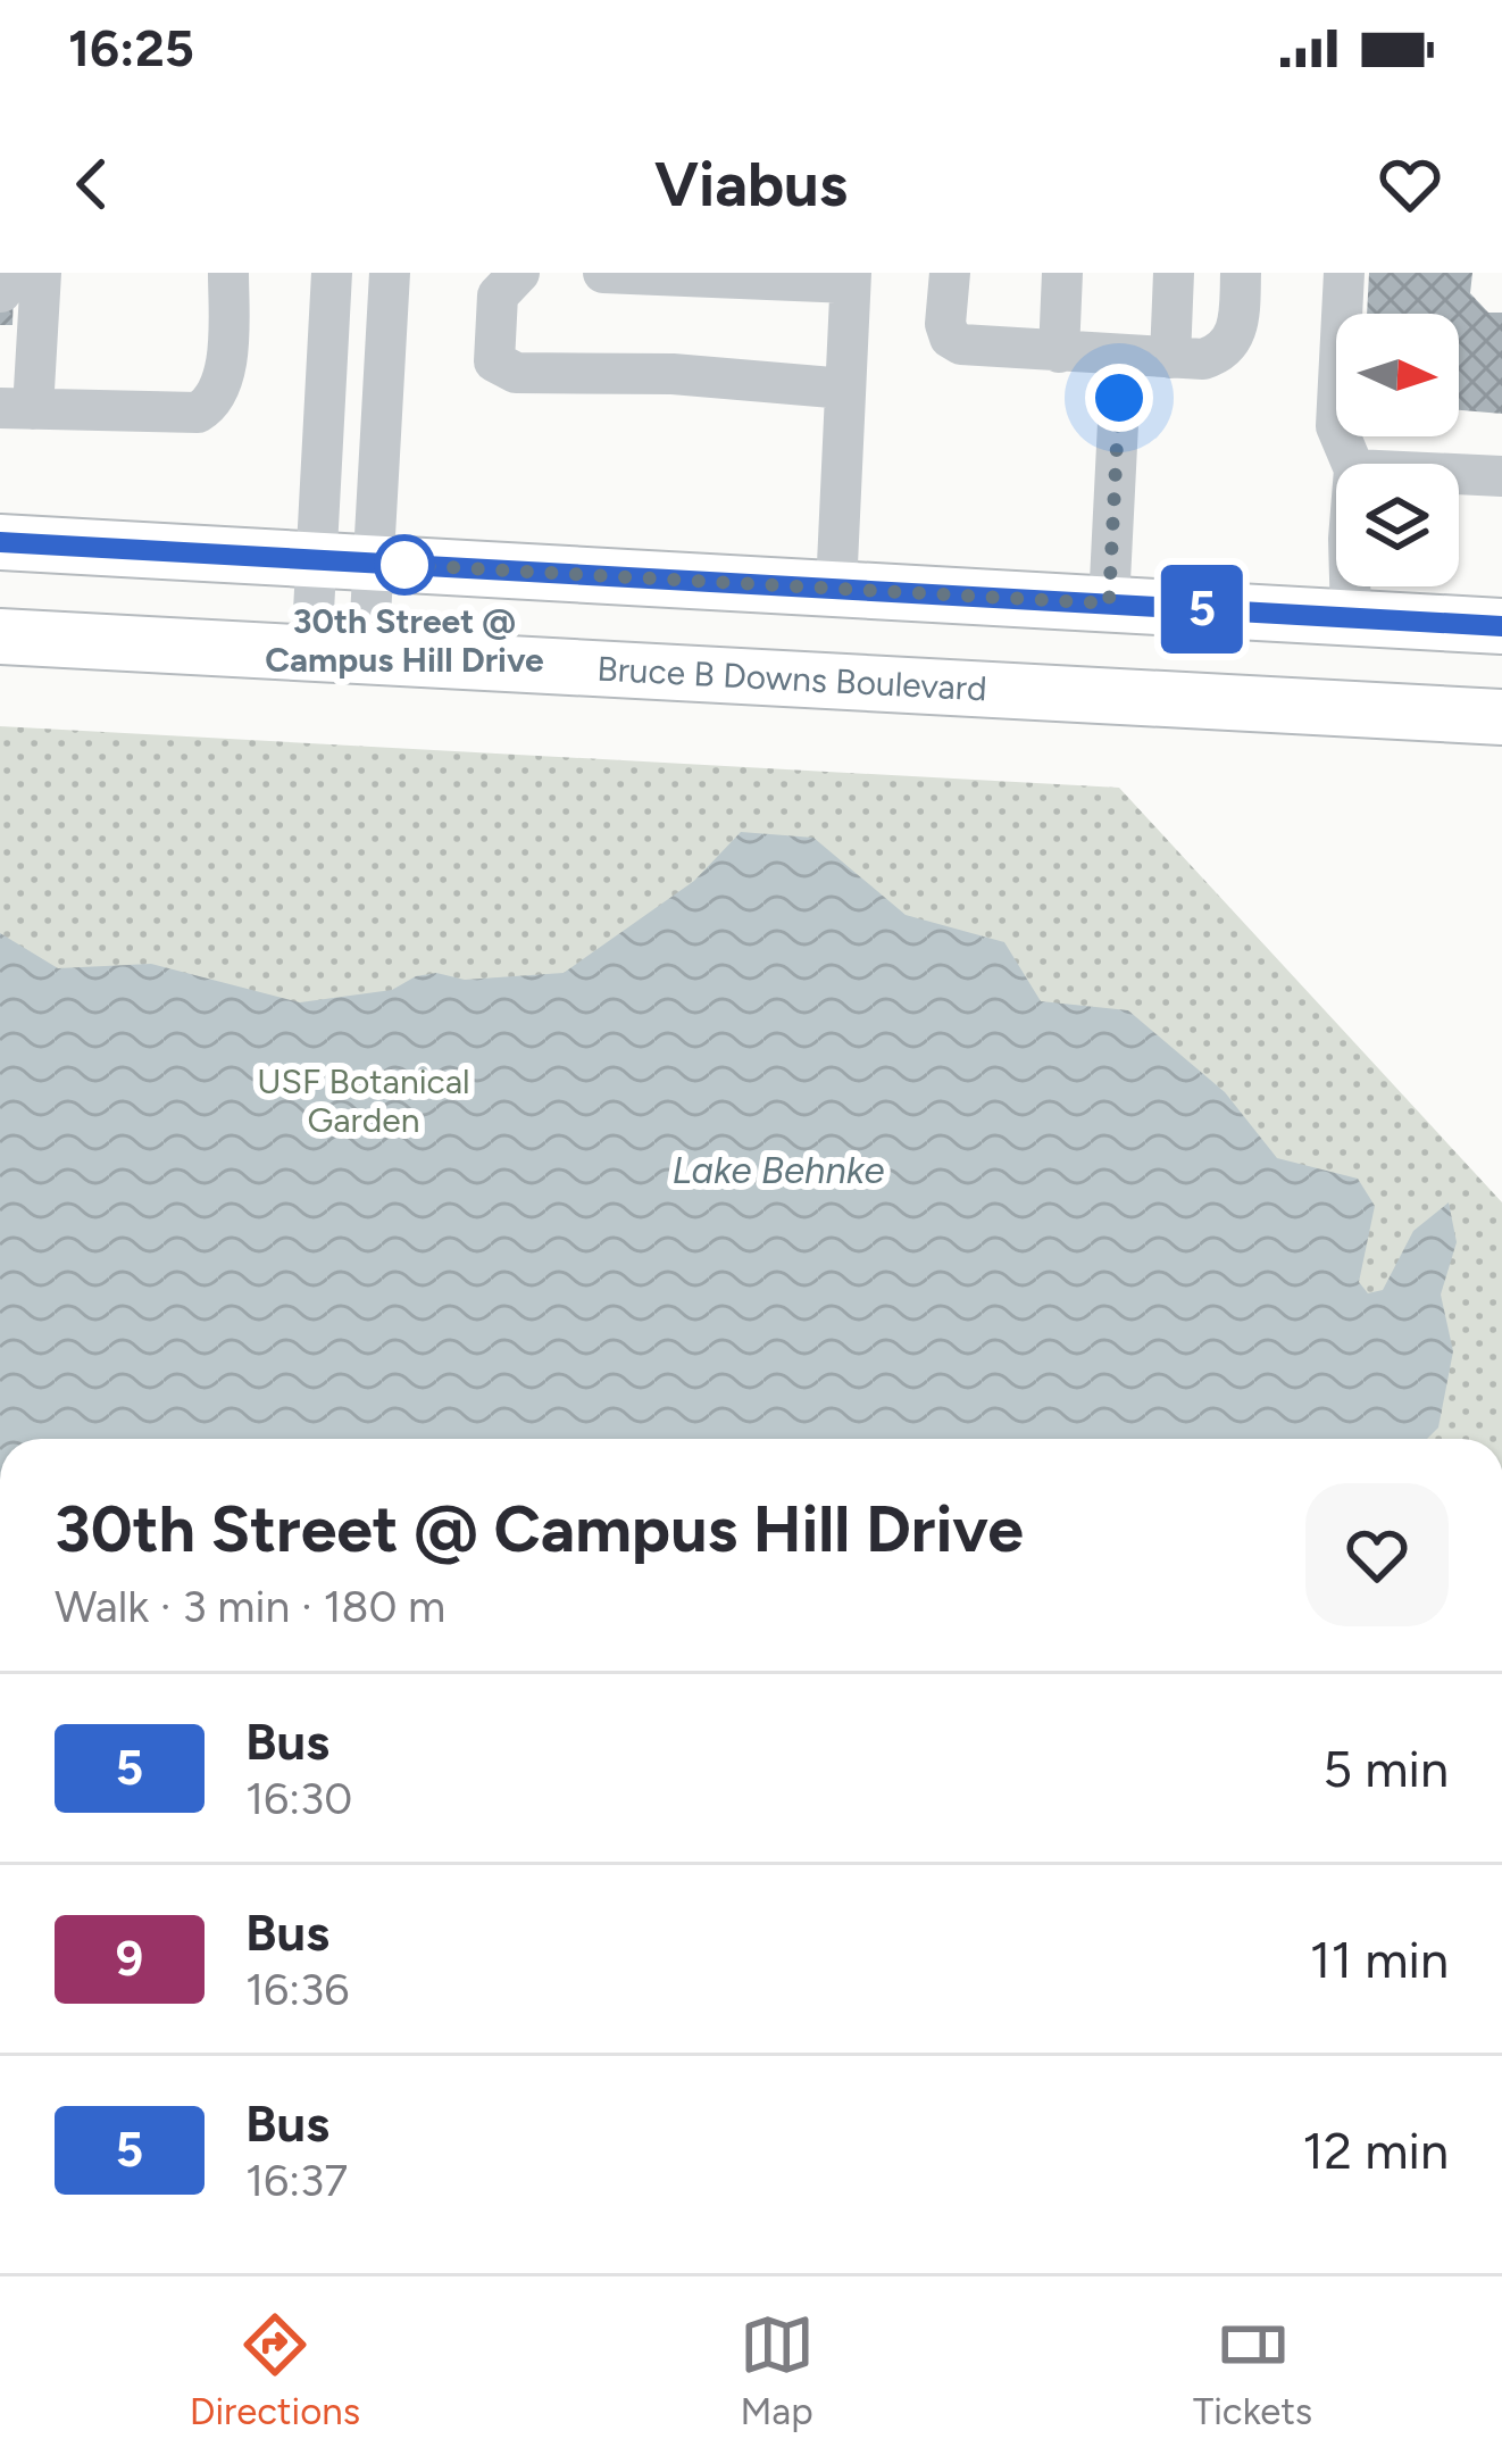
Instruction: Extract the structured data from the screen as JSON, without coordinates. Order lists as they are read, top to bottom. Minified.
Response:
{"streets":{"main road":["Bruce B Downs Boulevard"]},"water":["Lake Behnke"],"parks":["USF Botanical Garden"],"places":["30th Street @ Campus Hill Drive"],"lines":["bus line 5"],"north":"right","page":{"status":"16:25","header":"Viabus","on_map":"5","heading":["30th Street @ Campus Hill Drive","Walk · 3 min · 180 m"],"list":[{"mark":"5","name":"Bus","note":"16:30","value":"5 min"},{"mark":"9","name":"Bus","note":"16:36","value":"11 min"},{"mark":"5","name":"Bus","note":"16:37","value":"12 min"}],"tabs":["Directions","Map","Tickets"]}}
